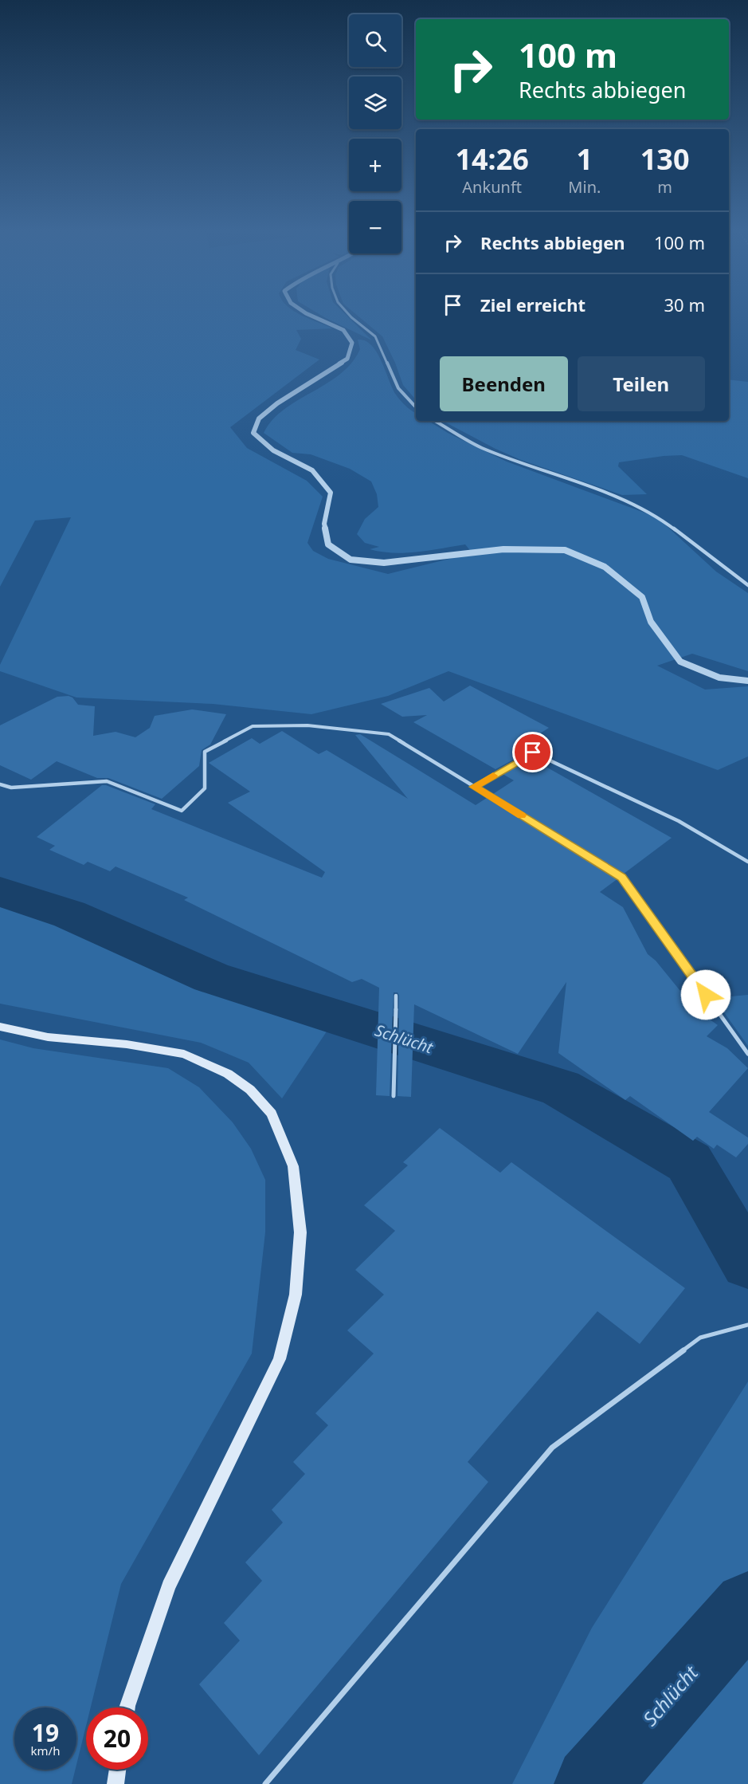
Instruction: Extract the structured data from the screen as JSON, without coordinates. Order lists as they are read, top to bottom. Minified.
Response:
{"water":["Schlücht"],"page":{"map_buttons":["+","−"],"turn":["100 m","Rechts abbiegen"],"eta":["14:26","Ankunft","1","Min.","130","m"],"list":[{"name":"Rechts abbiegen","value":"100 m"},{"name":"Ziel erreicht","value":"30 m"}],"buttons":["Beenden","Teilen"],"speed":"19 km/h","limit":"20"}}
